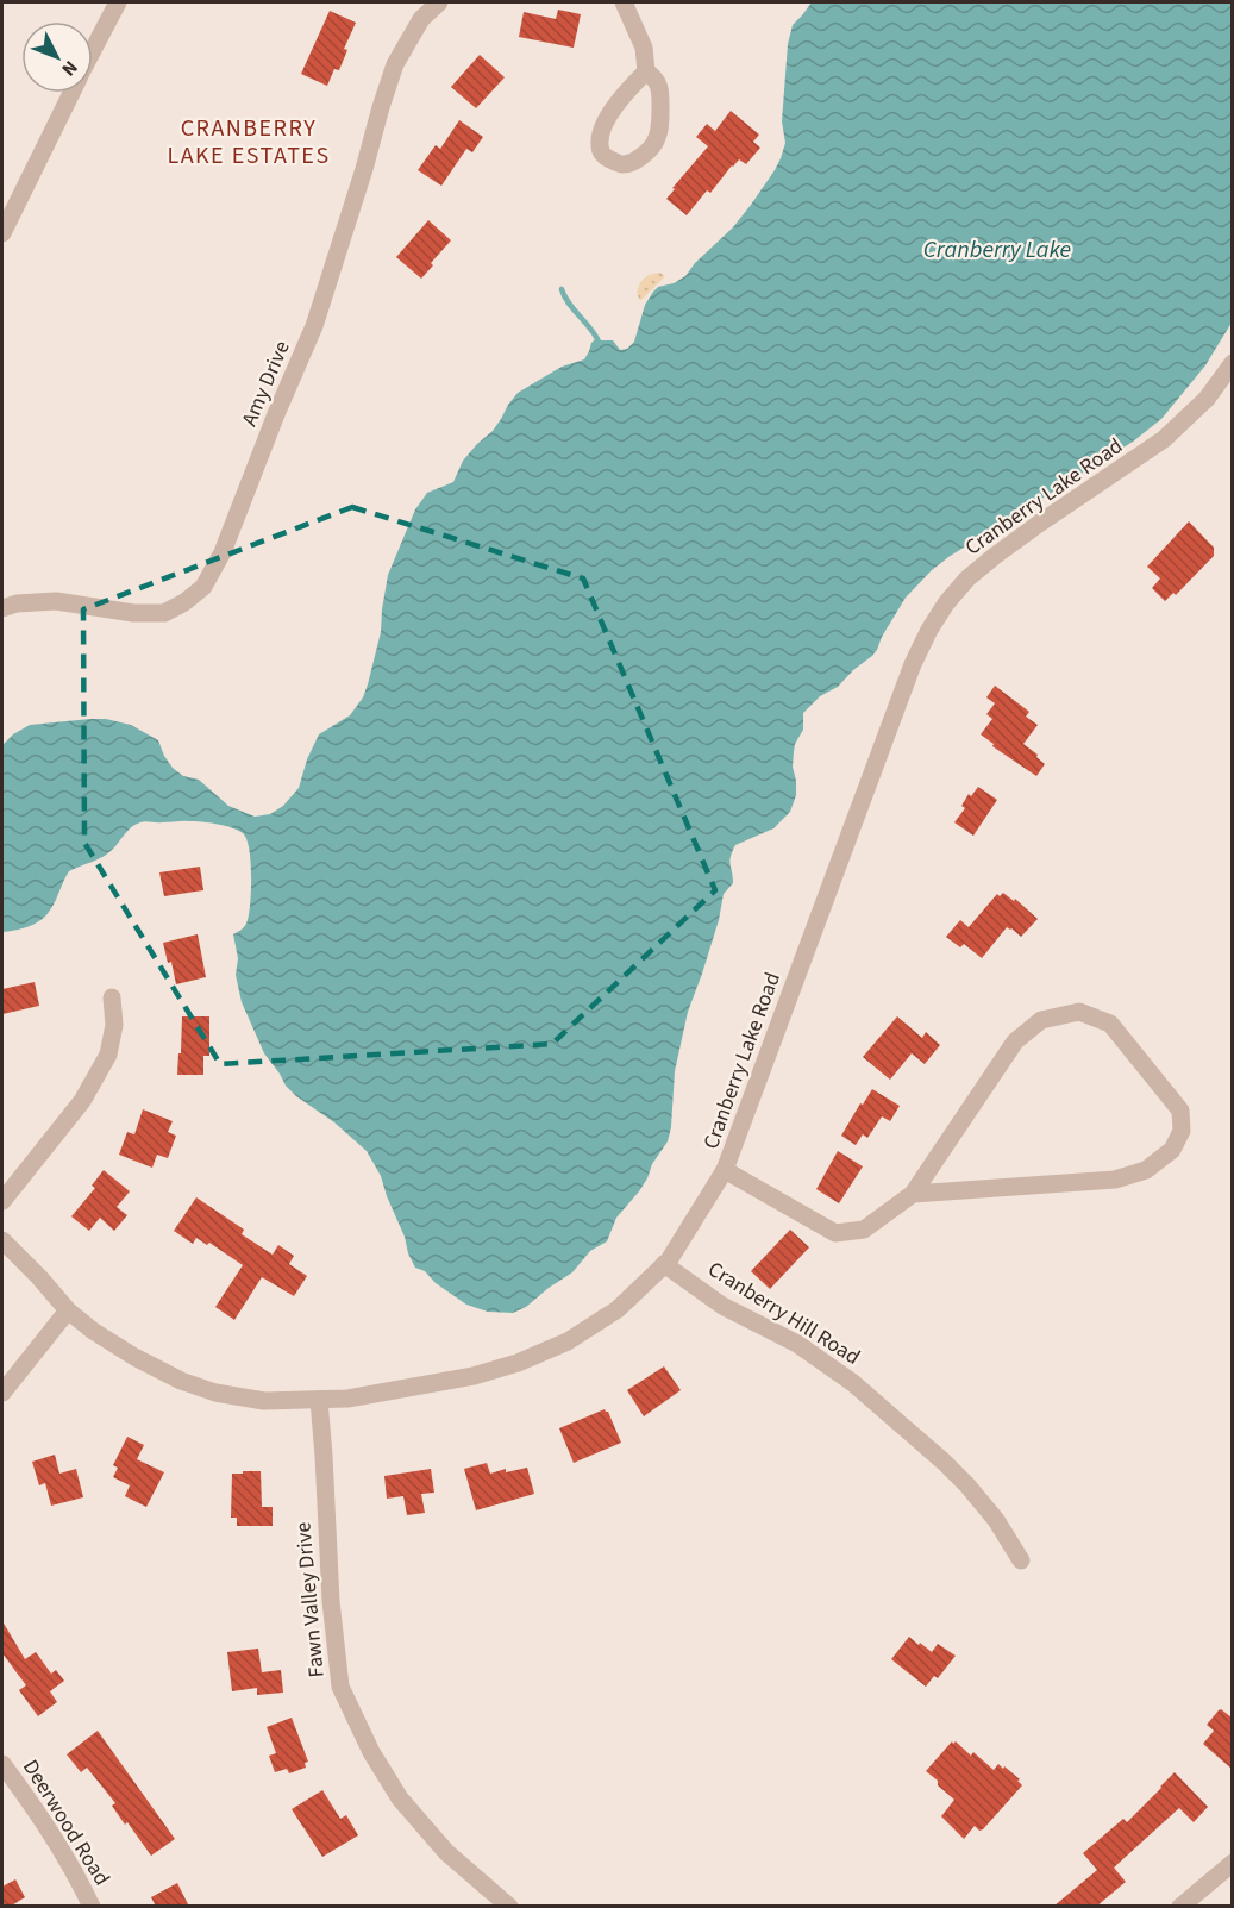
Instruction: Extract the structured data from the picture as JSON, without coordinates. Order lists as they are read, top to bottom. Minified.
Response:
{"streets":{"street":["Amy Drive","Cranberry Lake Road","Cranberry Hill Road","Fawn Valley Drive","Deerwood Road"]},"crossings":[["Cranberry Lake Road","Cranberry Hill Road"],["Cranberry Lake Road","Fawn Valley Drive"]],"districts":["CRANBERRY LAKE ESTATES"],"water":["Cranberry Lake"],"north":"bottom right"}
